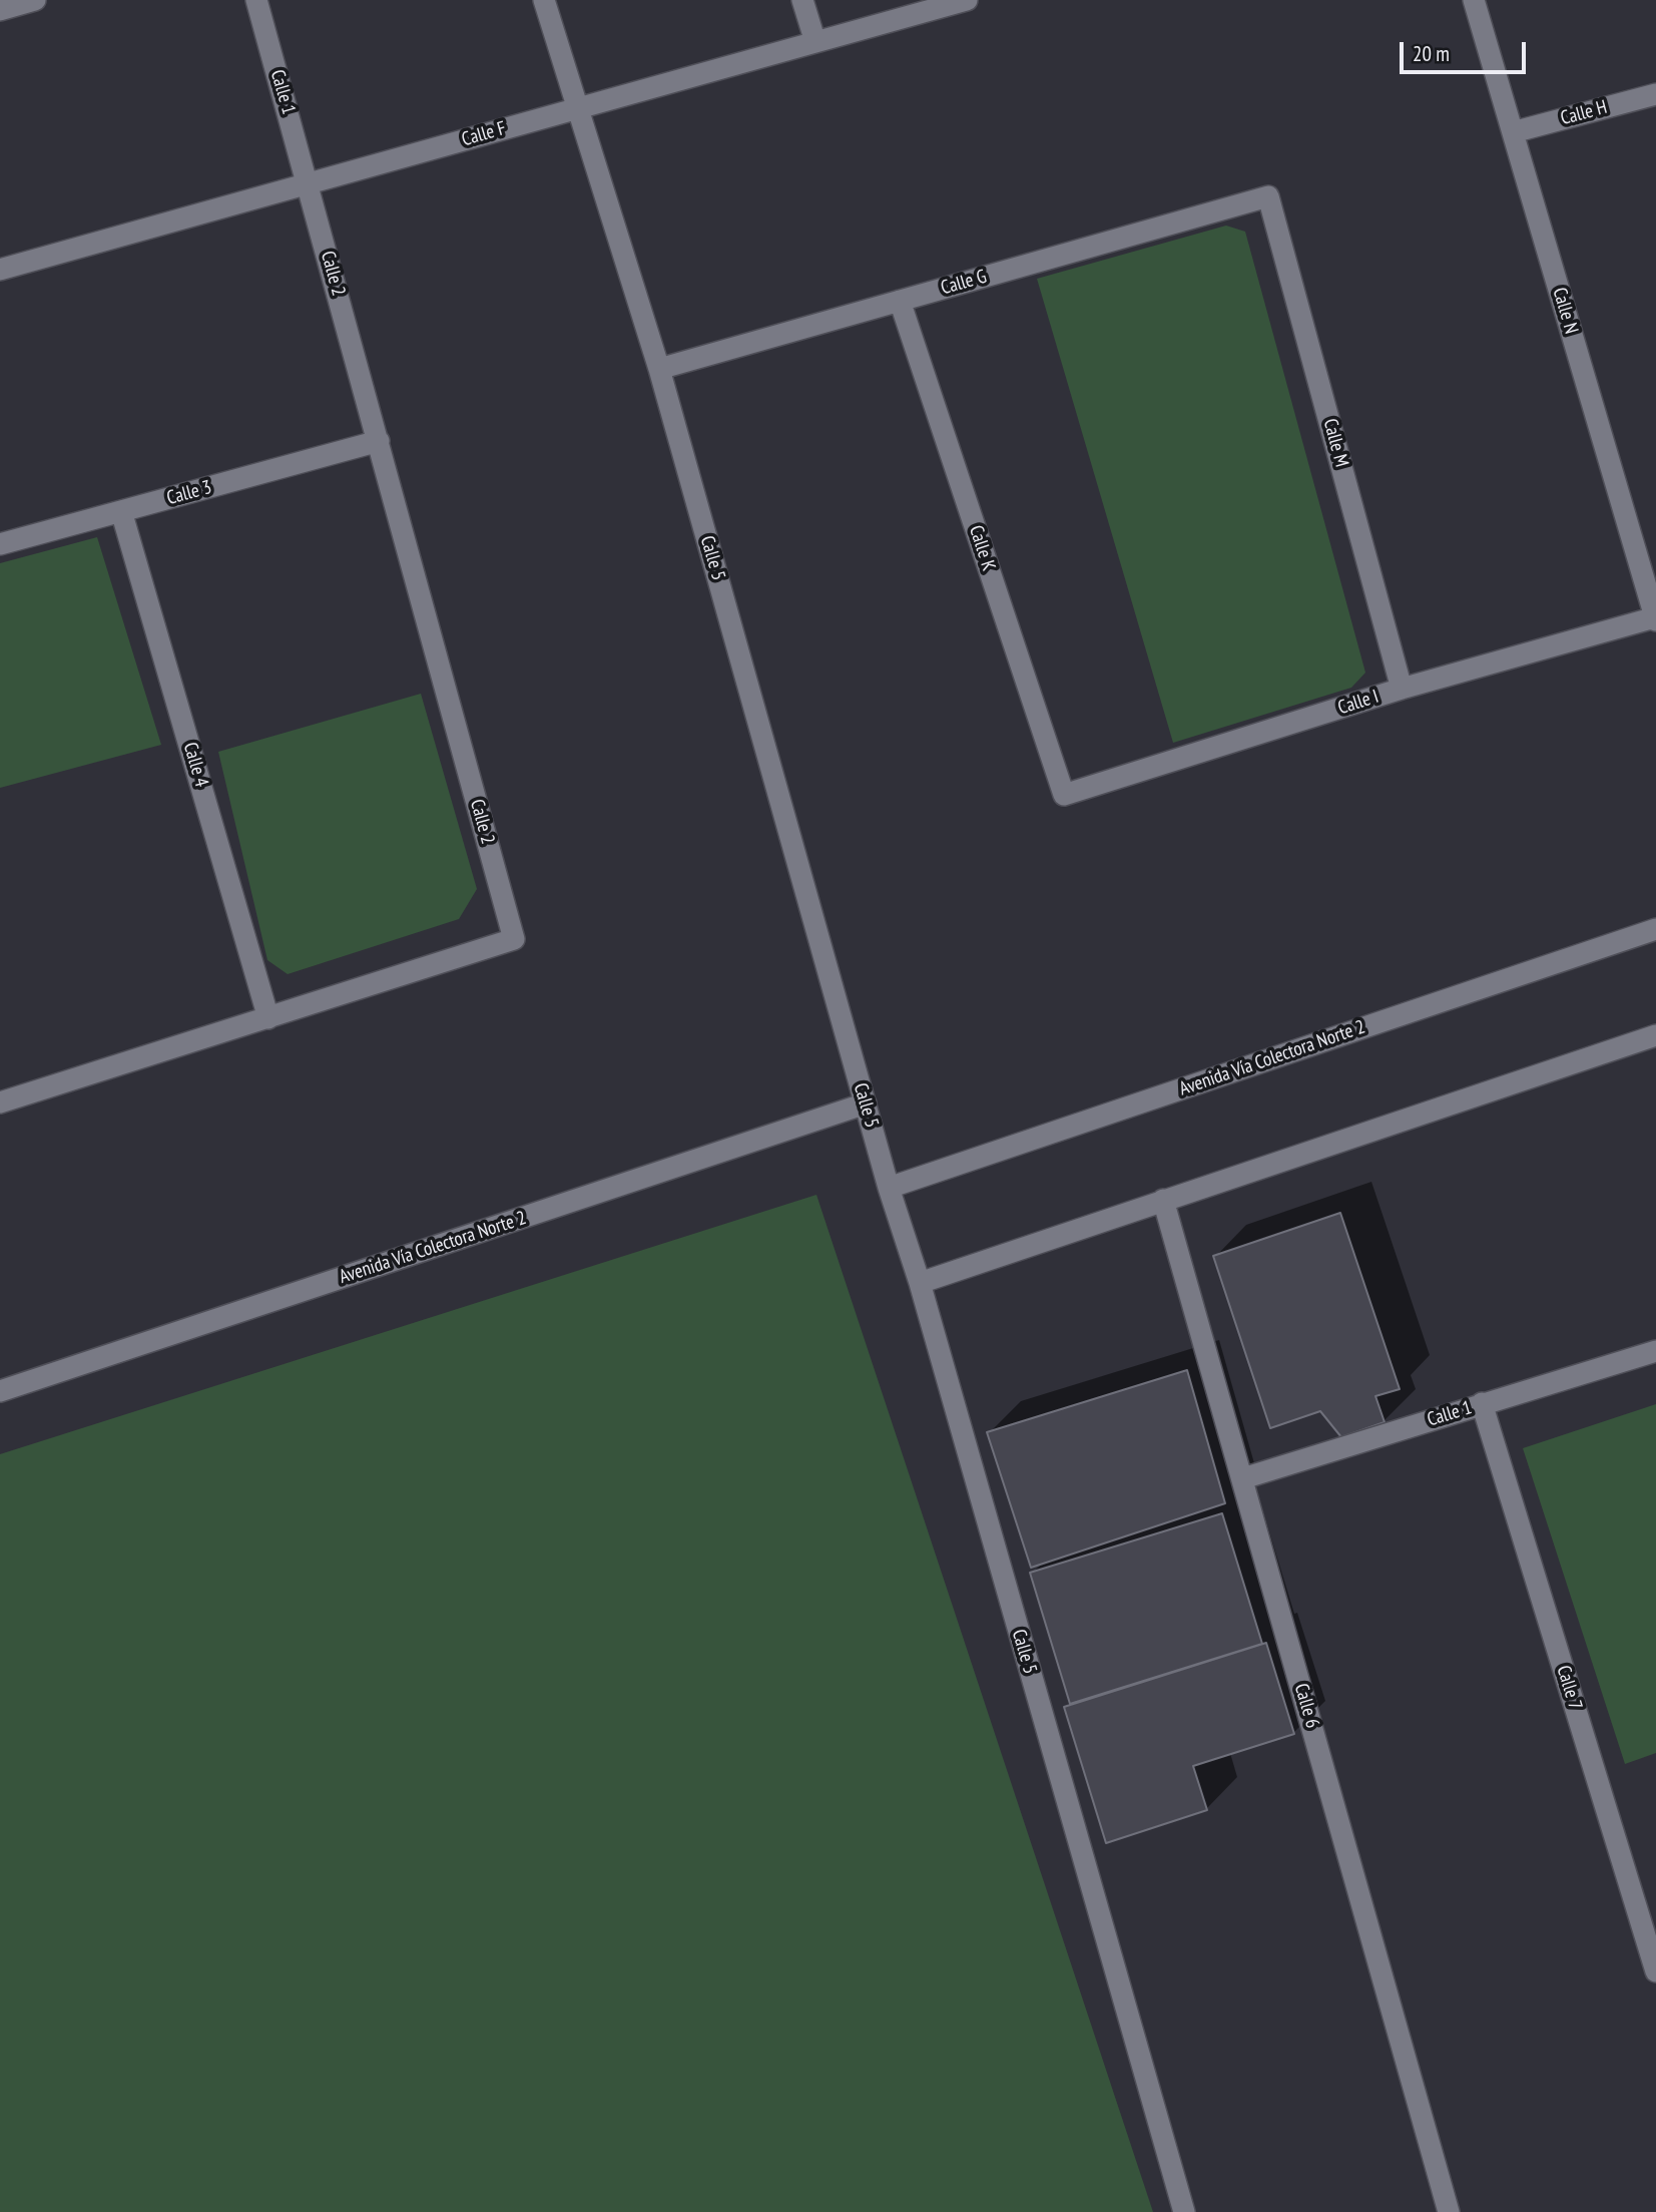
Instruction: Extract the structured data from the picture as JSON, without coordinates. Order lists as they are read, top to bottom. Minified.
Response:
{"streets":{"street":["Calle 1","Calle H","Calle F","Calle 2","Calle G","Calle N","Calle M","Calle 3","Calle K","Calle 5","Calle I","Calle 4","Avenida Vía Colectora Norte 2","Calle 7","Calle 6"]},"crossings":[["Calle 1","Calle F"],["Calle 1","Calle 2"],["Calle 1","Calle 7"],["Calle 1","Calle 6"],["Calle H","Calle N"],["Calle F","Calle 2"],["Calle F","Calle 5"],["Calle 2","Calle 3"],["Calle 2","Calle 4"],["Calle G","Calle M"],["Calle G","Calle K"],["Calle G","Calle 5"],["Calle N","Calle I"],["Calle M","Calle I"],["Calle 3","Calle 4"],["Calle K","Calle I"],["Calle 5","Avenida Vía Colectora Norte 2"]],"scale_bar":"20 m"}
